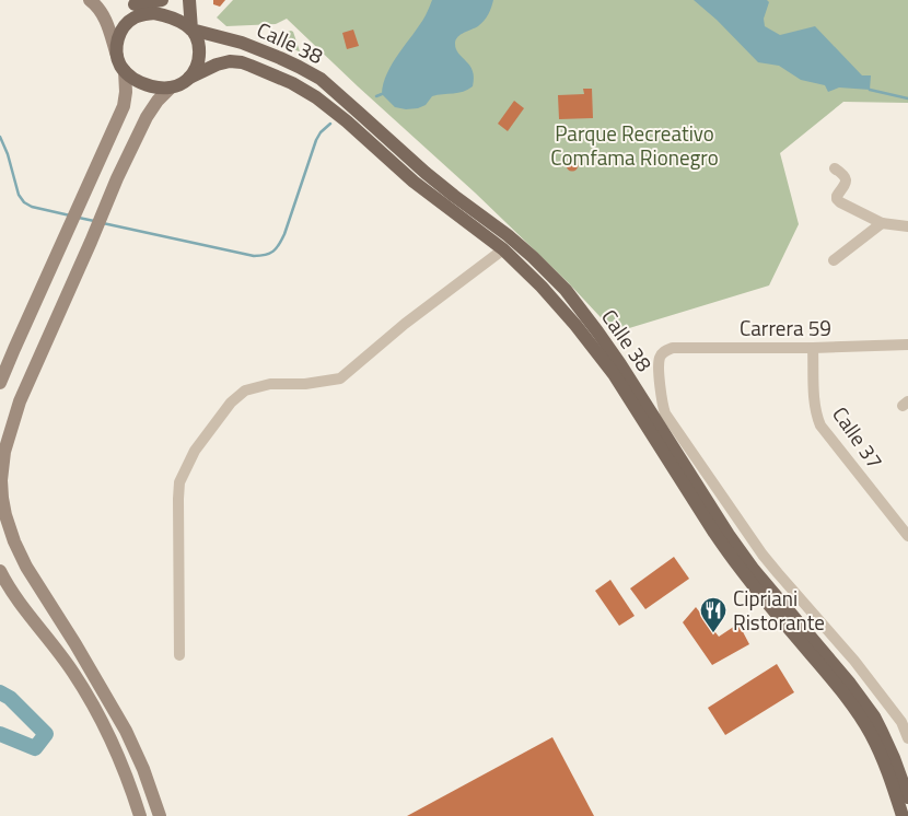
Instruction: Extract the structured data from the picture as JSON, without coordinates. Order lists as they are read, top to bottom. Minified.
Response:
{"streets":{"main road":["Calle 38"],"street":["Carrera 59","Calle 37"]},"crossings":[["Calle 38","Carrera 59"],["Carrera 59","Calle 37"]],"parks":["Parque Recreativo Comfama Rionegro"],"places":{"restaurant":["Cipriani Ristorante"]}}
